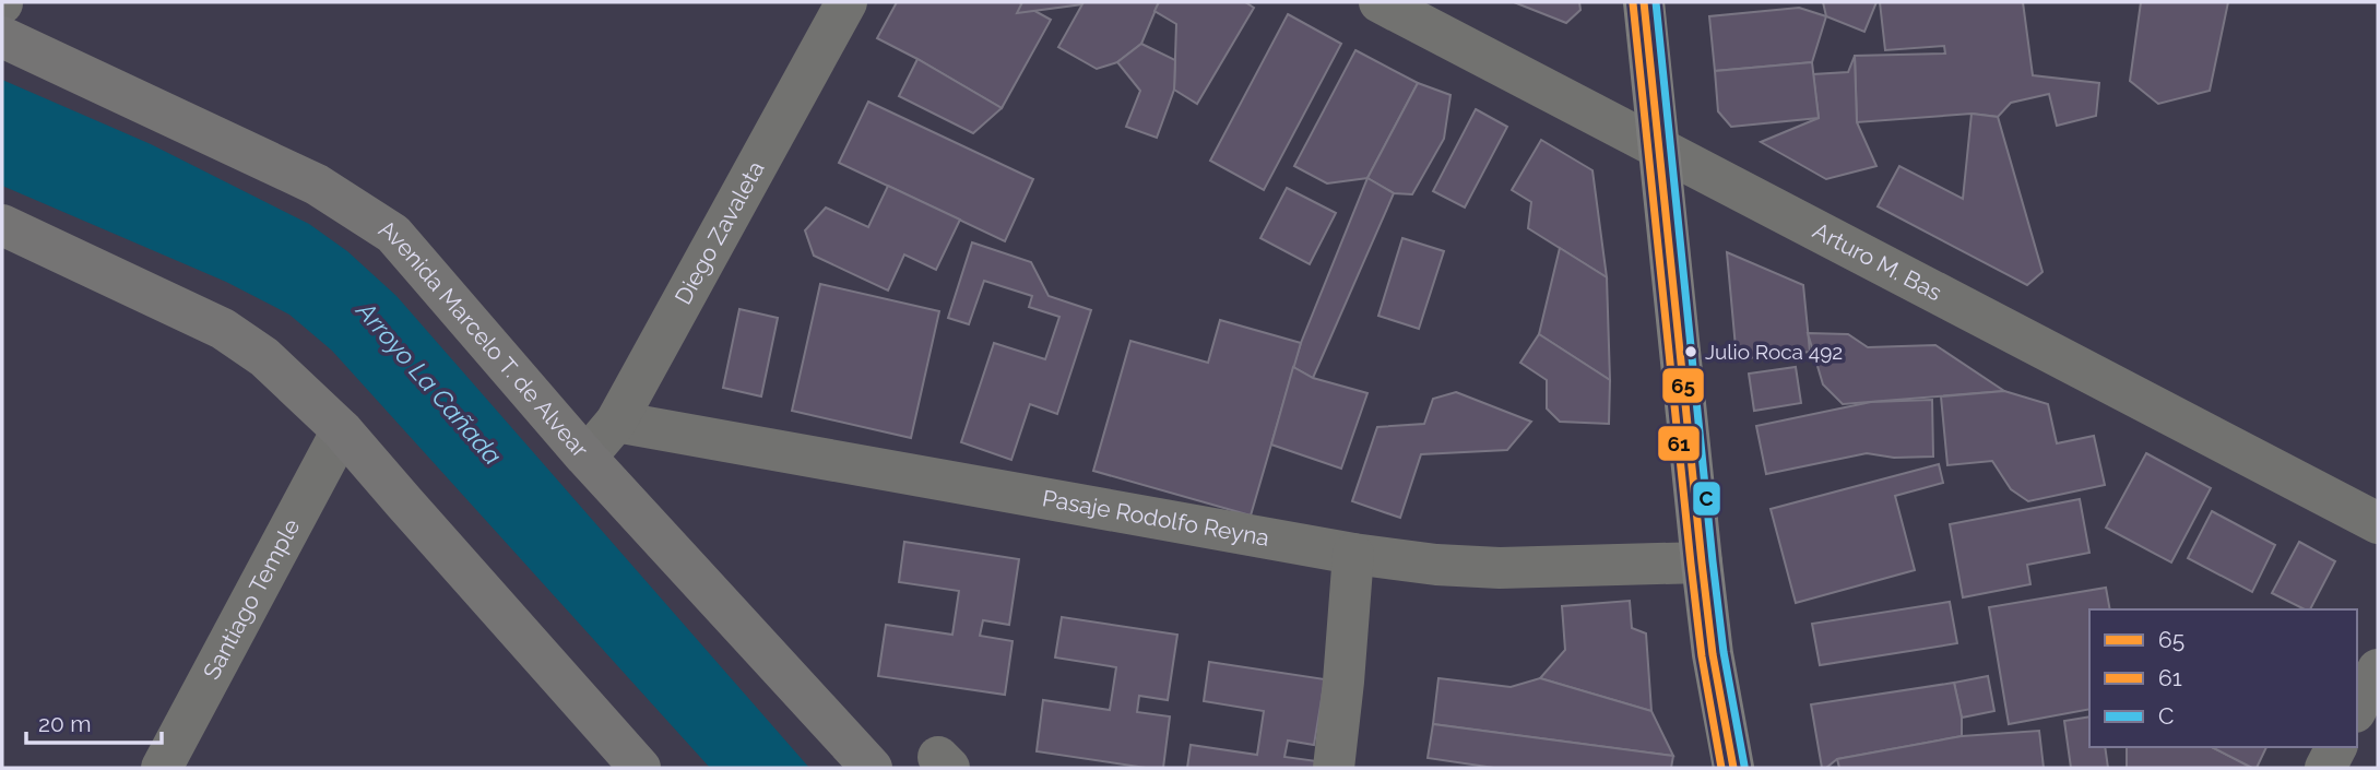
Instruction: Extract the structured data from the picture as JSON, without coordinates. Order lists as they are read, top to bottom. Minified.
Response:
{"streets":{"main road":["Avenida Marcelo T. de Alvear"],"street":["Diego Zavaleta","Arturo M. Bas","Pasaje Rodolfo Reyna","Santiago Temple"]},"crossings":[["Diego Zavaleta","Avenida Marcelo T. de Alvear"],["Diego Zavaleta","Pasaje Rodolfo Reyna"]],"water":["Arroyo La Cañada"],"places":["Julio Roca 492"],"lines":["transit line 65","transit line C","transit line 61"],"legend":["65","61","C"],"scale_bar":"20 m"}
